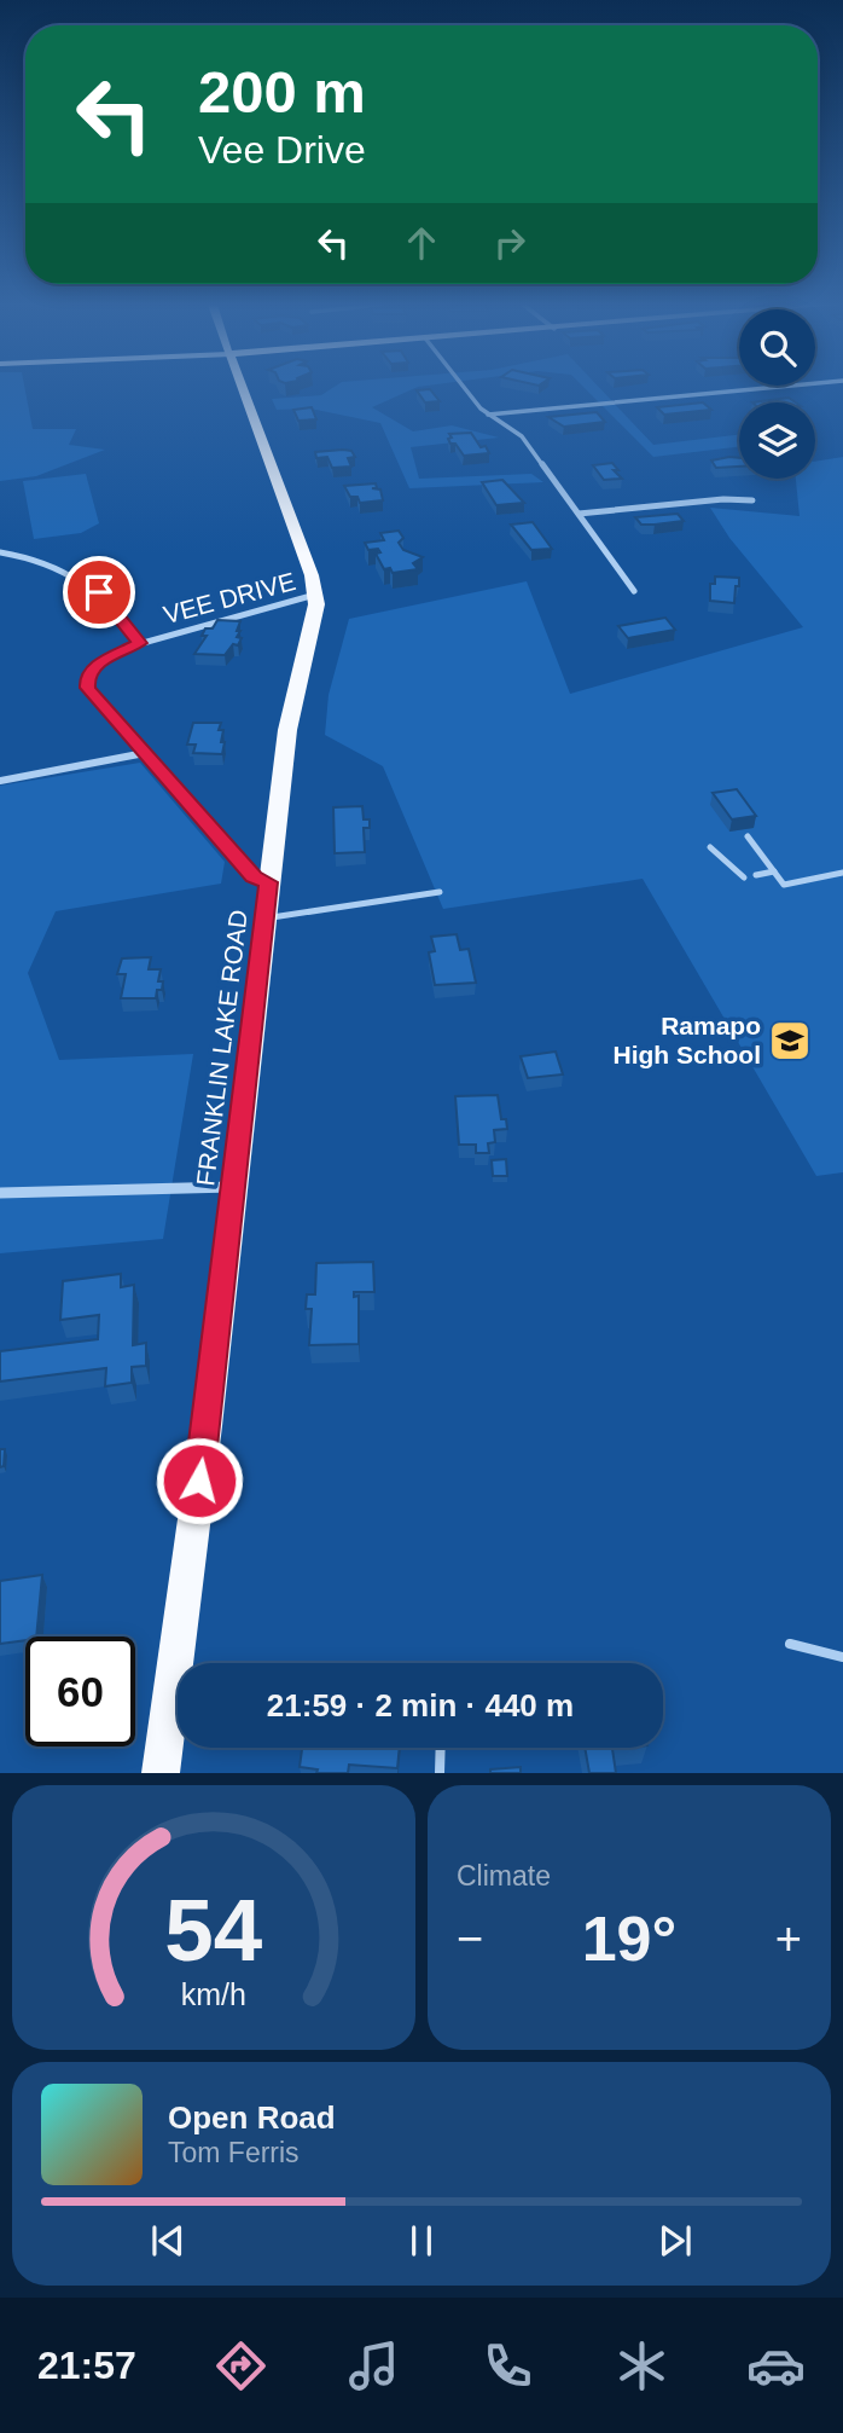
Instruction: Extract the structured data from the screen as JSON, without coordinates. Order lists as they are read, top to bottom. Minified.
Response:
{"streets":{"main road":["FRANKLIN LAKE ROAD"],"street":["VEE DRIVE"]},"crossings":[["VEE DRIVE","FRANKLIN LAKE ROAD"]],"places":{"school or university":["Ramapo High School"]},"page":{"turn":["200 m","Vee Drive"],"limit":"60","trip":"21:59 · 2 min · 440 m","tile":"Climate","heat":["−","19°","+"],"song":["Open Road","Tom Ferris"],"tabs":"21:57","gauge":["54","km/h"]}}
